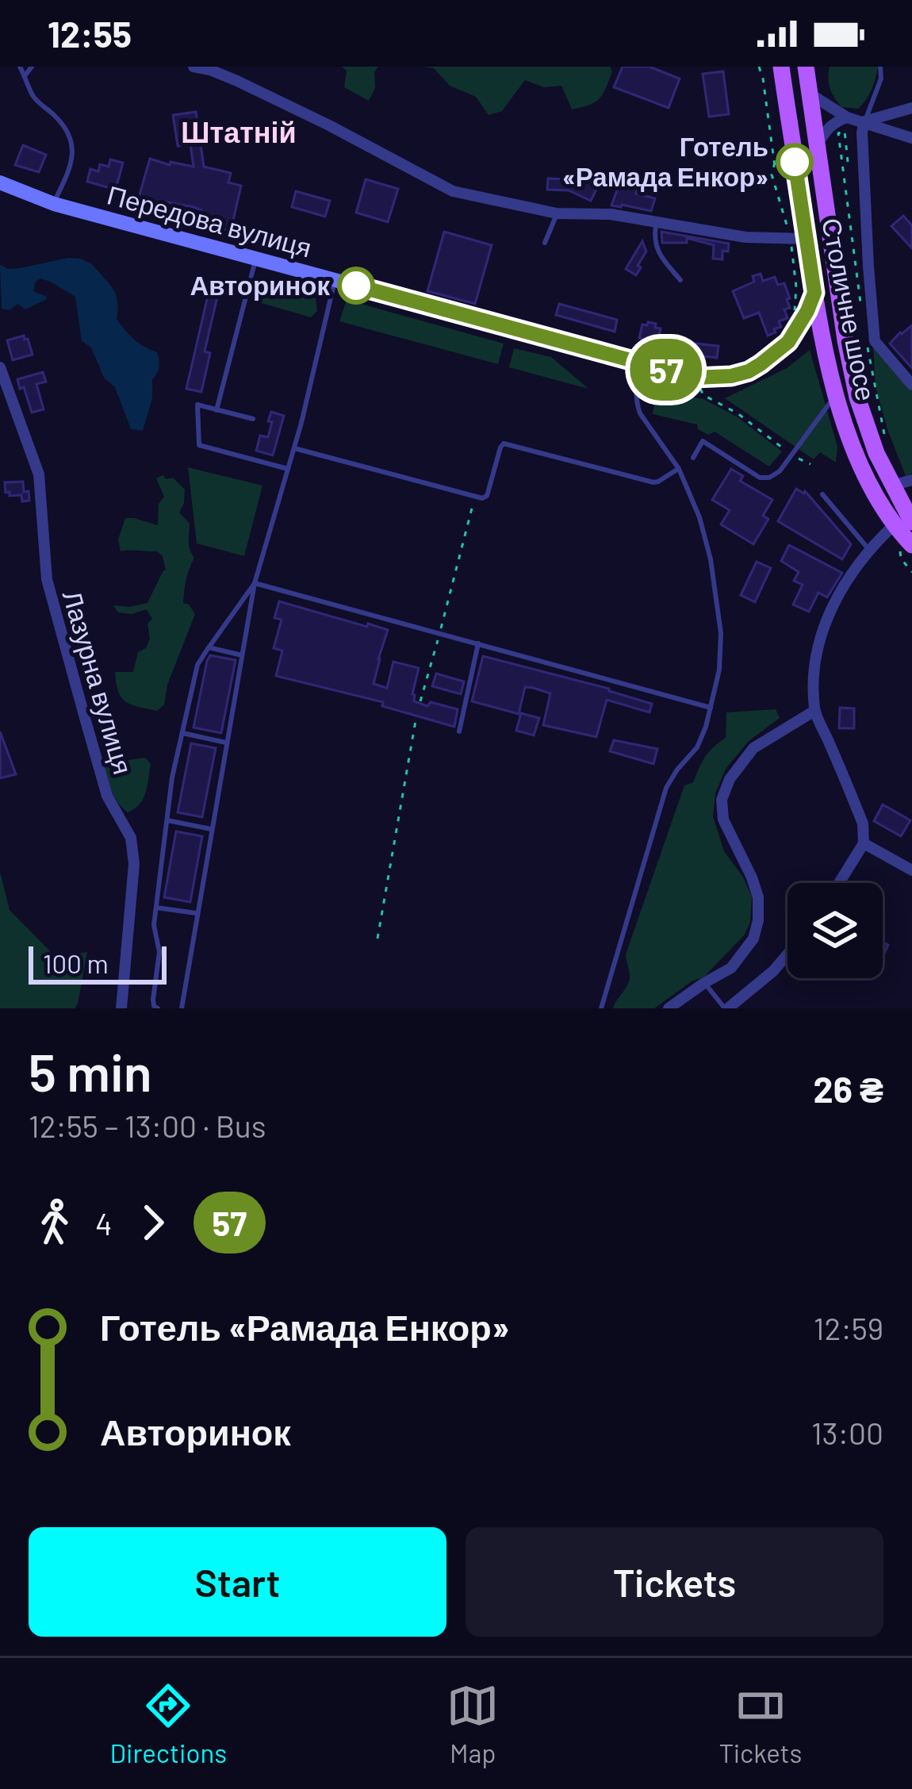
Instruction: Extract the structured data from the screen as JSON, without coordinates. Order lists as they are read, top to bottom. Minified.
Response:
{"streets":{"main road":["Столичне шосе"],"street":["Передова вулиця","Лазурна вулиця"]},"crossings":[["Передова вулиця","Столичне шосе"]],"districts":["Штатній"],"places":["Готель «Рамада Енкор»","Авторинок"],"lines":["bus line 57"],"scale_bar":"100 m","page":{"status":"12:55","on_map":"57","scale":"100 m","heading":["5 min","12:55 – 13:00 · Bus","26 ₴"],"legs":["4","57"],"list":[{"name":"Готель «Рамада Енкор»","value":"12:59"},{"name":"Авторинок","value":"13:00"}],"buttons":["Start","Tickets"],"tabs":["Directions","Map","Tickets"]}}
